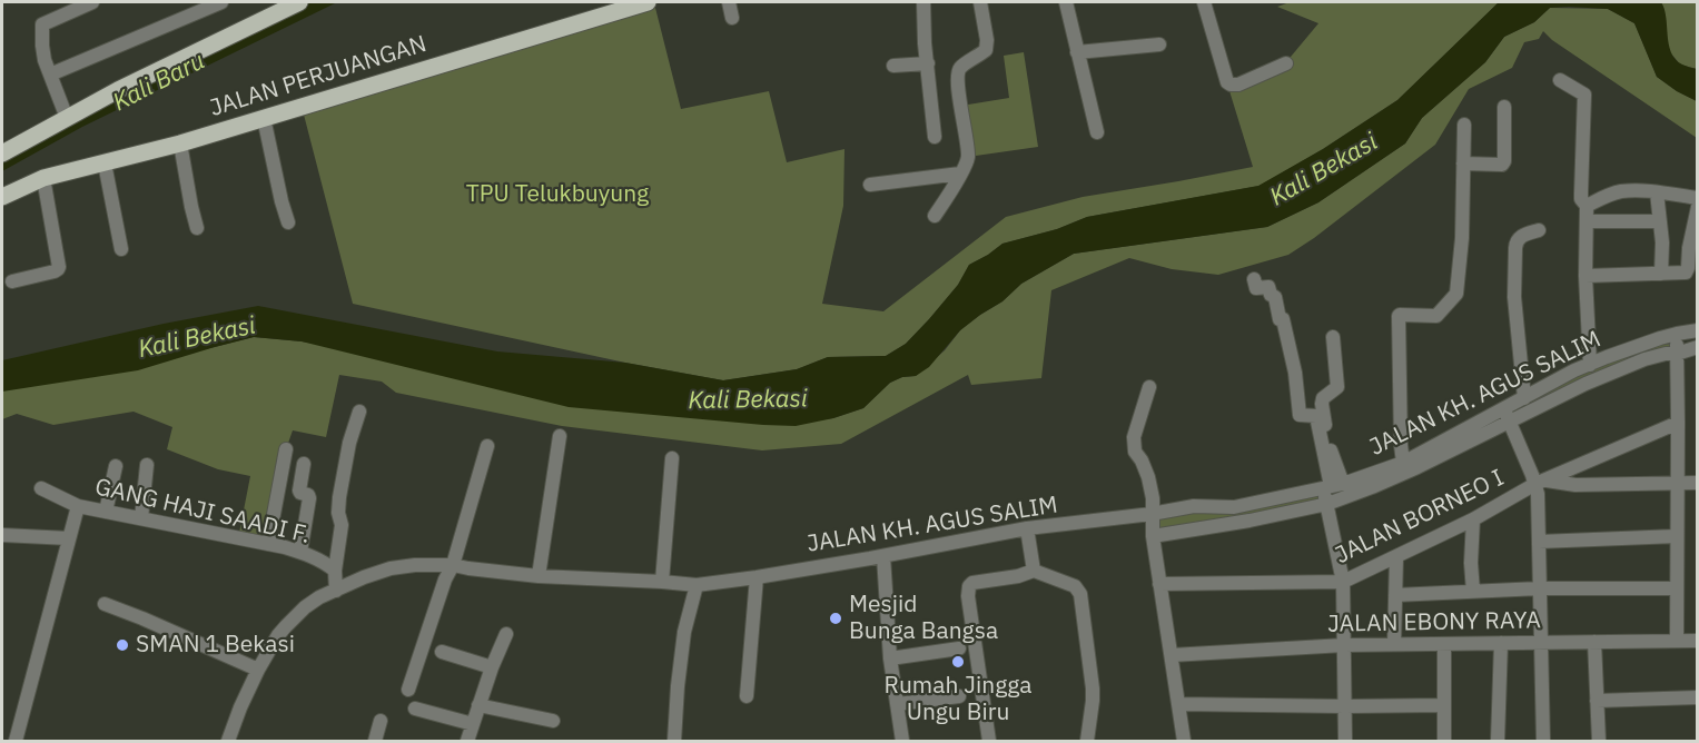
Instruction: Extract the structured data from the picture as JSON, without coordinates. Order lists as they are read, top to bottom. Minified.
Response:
{"streets":{"main road":["JALAN PERJUANGAN"],"street":["JALAN KH. AGUS SALIM","GANG HAJI SAADI F.","JALAN BORNEO I","JALAN EBONY RAYA"]},"water":["Kali Baru","Kali Bekasi"],"parks":["TPU Telukbuyung"],"places":["Mesjid Bunga Bangsa","SMAN 1 Bekasi","Rumah Jingga Ungu Biru"]}
